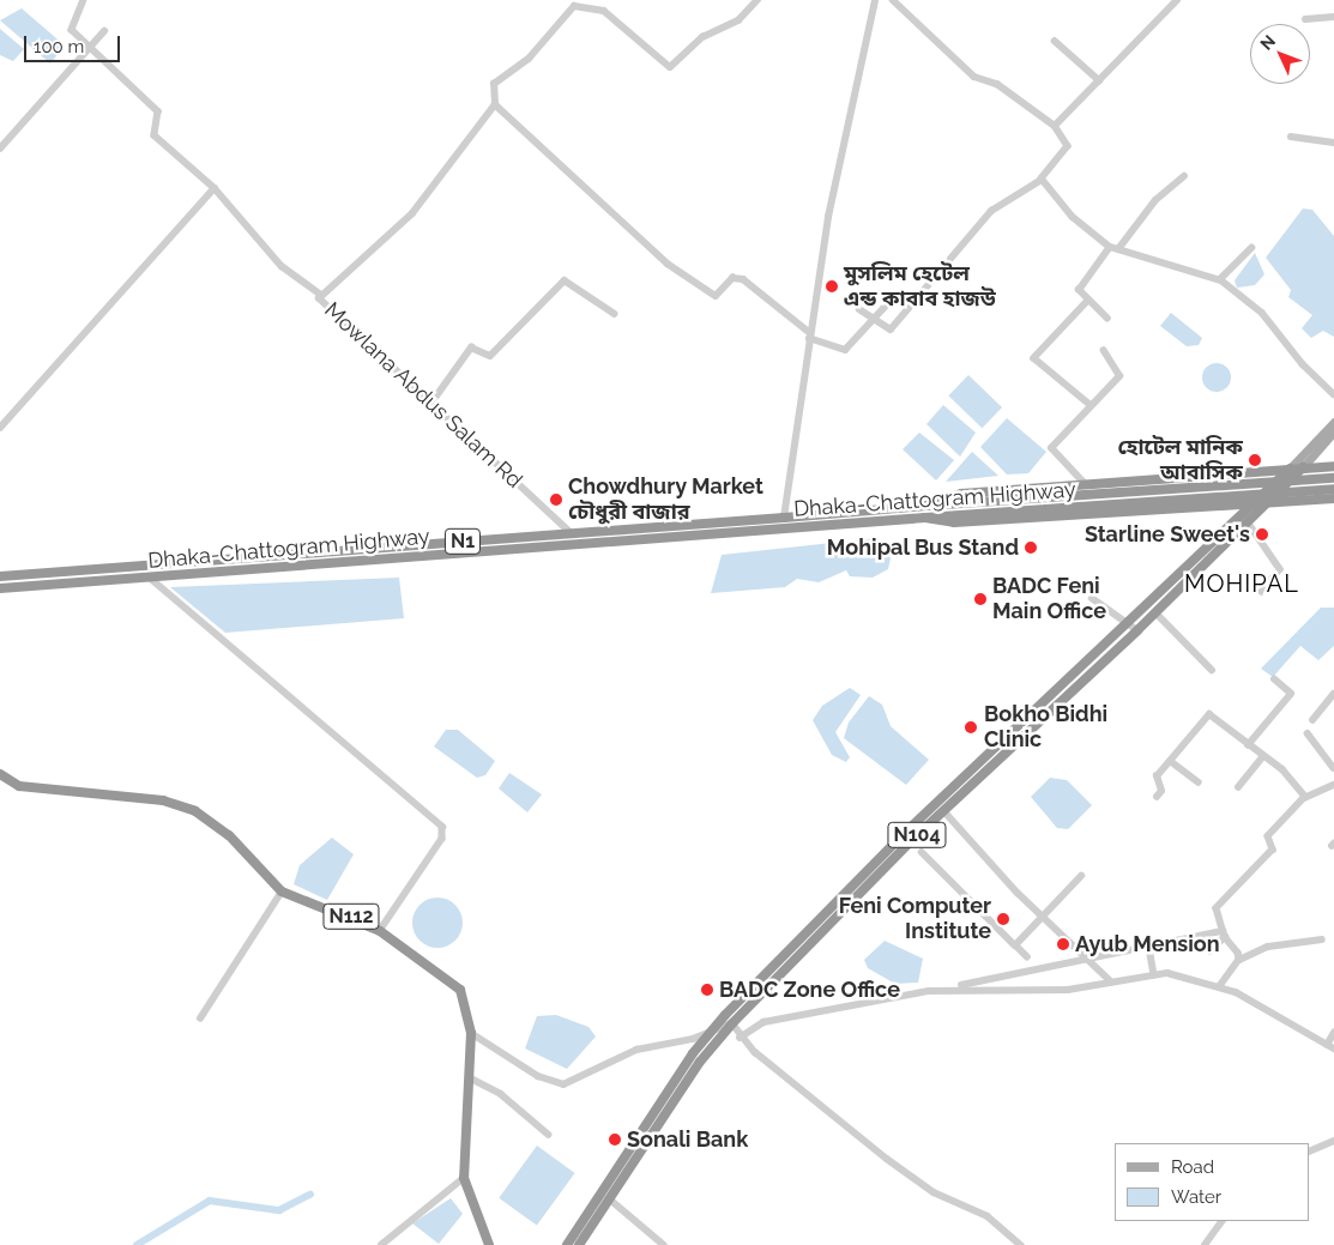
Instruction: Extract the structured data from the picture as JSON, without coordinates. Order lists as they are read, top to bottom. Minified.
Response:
{"streets":{"highway":["Dhaka-Chattogram Highway","N1","N104","N112"],"street":["Mowlana Abdus Salam Rd"]},"crossings":[["Mowlana Abdus Salam Rd","Dhaka-Chattogram Highway"]],"districts":["MOHIPAL"],"places":["মুসলিম হেটেল এন্ড কাবাব হাজউ","হোটেল মানিক আবাসিক","Chowdhury Market চৌধুরী বাজার","Starline Sweet's","Mohipal Bus Stand","BADC Feni Main Office","Bokho Bidhi Clinic","Feni Computer Institute","Ayub Mension","BADC Zone Office","Sonali Bank"],"legend":["Road","Water"],"scale_bar":"100 m","north":"top left"}
